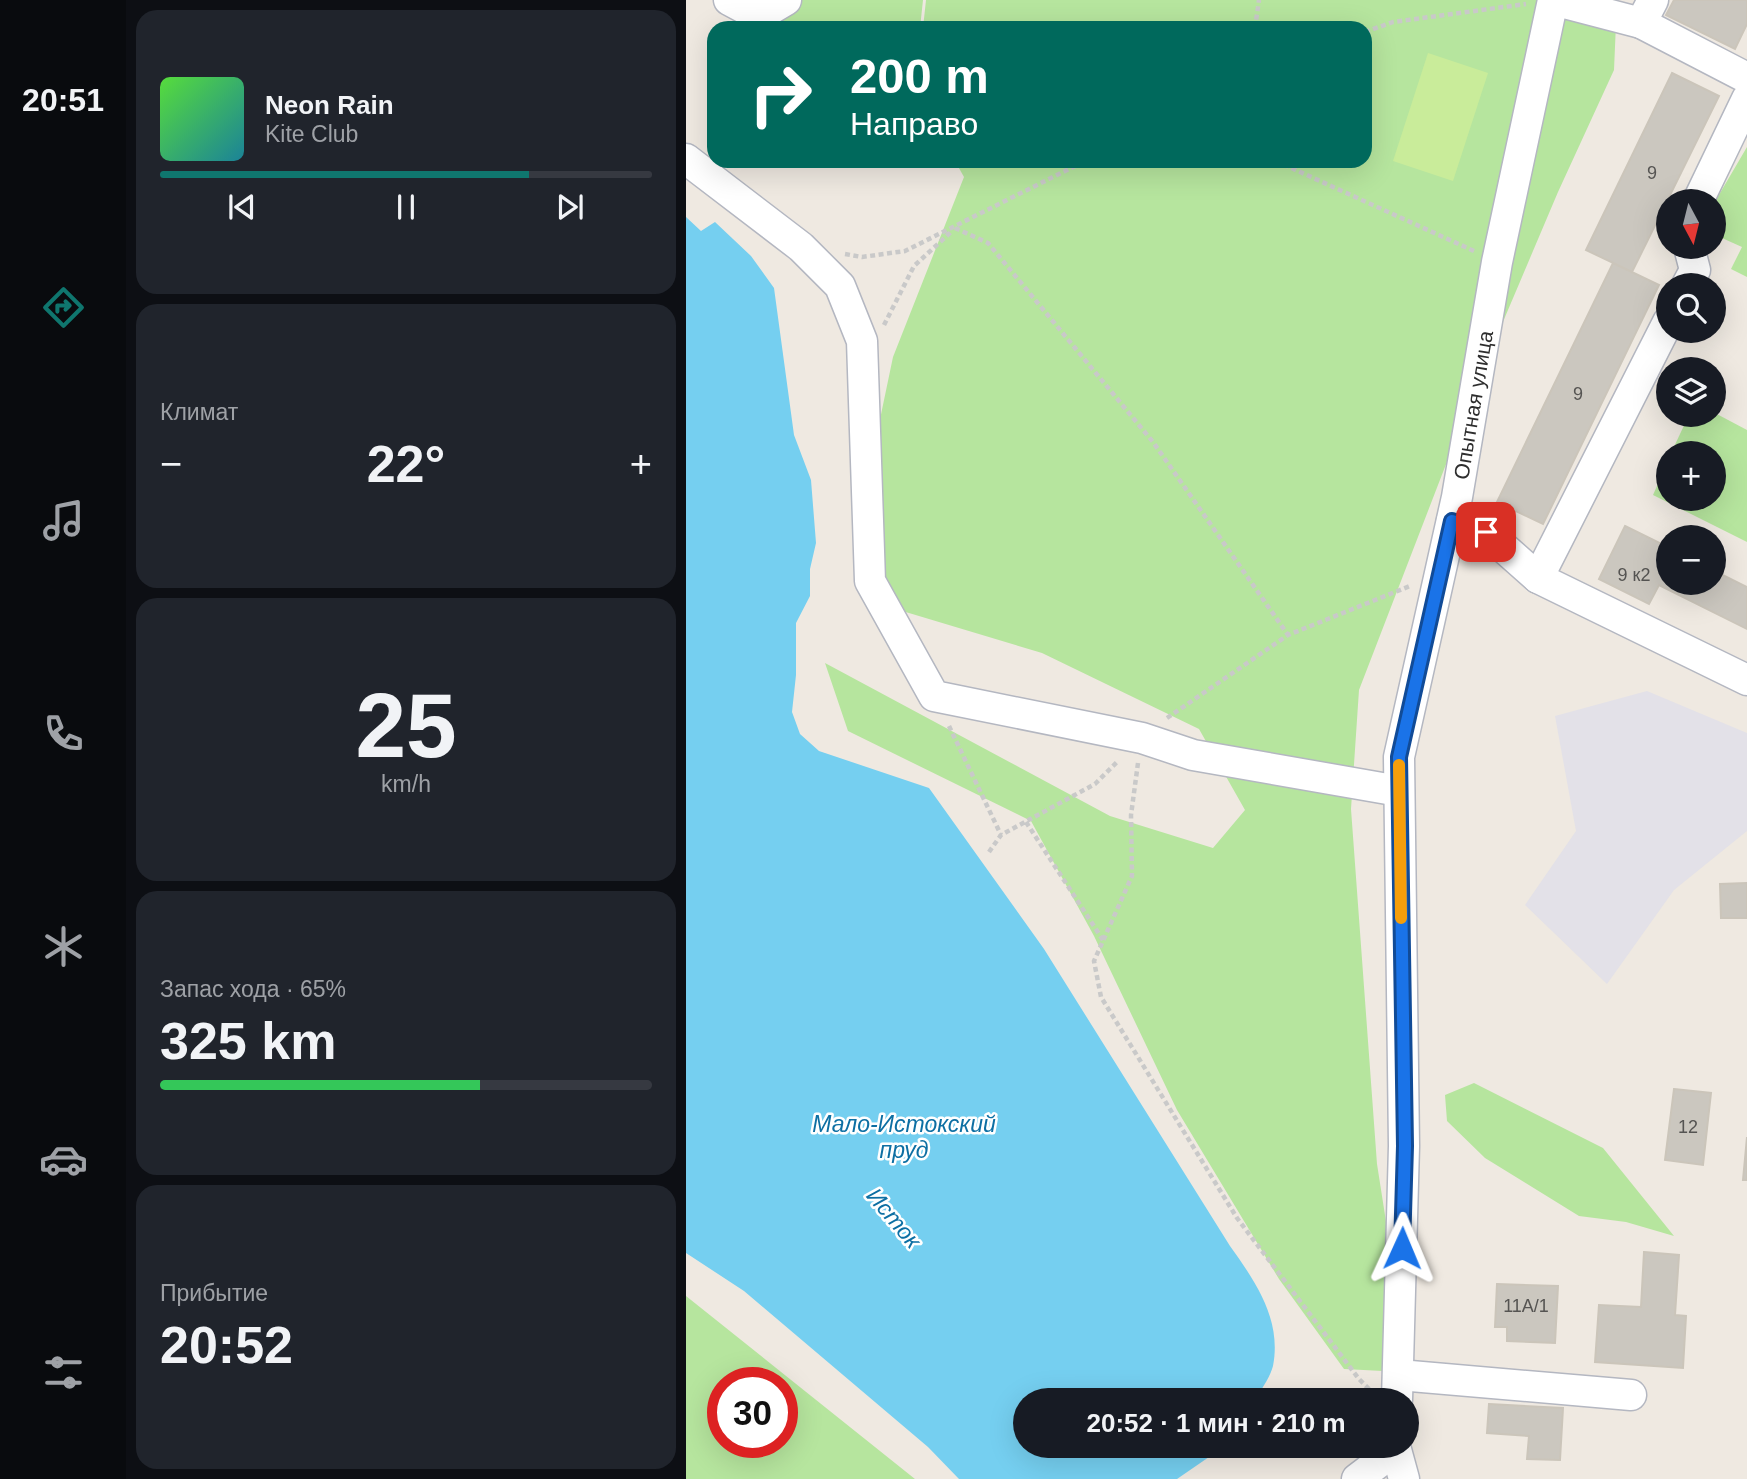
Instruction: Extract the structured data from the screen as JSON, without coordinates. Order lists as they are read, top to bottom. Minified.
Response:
{"streets":{"street":["Опытная улица"]},"water":["Мало-Истокский пруд","Исток"],"house_numbers":["9","9","9 к2","12","11А/1"],"north":"bottom","page":{"tabs":"20:51","turn":["200 m","Направо"],"song":["Neon Rain","Kite Club"],"map_buttons":["+","−"],"tile":["Климат",["25","km/h"],["Запас хода · 65%","325 km"],["Прибытие","20:52"]],"heat":["−","22°","+"],"limit":"30","trip":"20:52 · 1 мин · 210 m"}}
